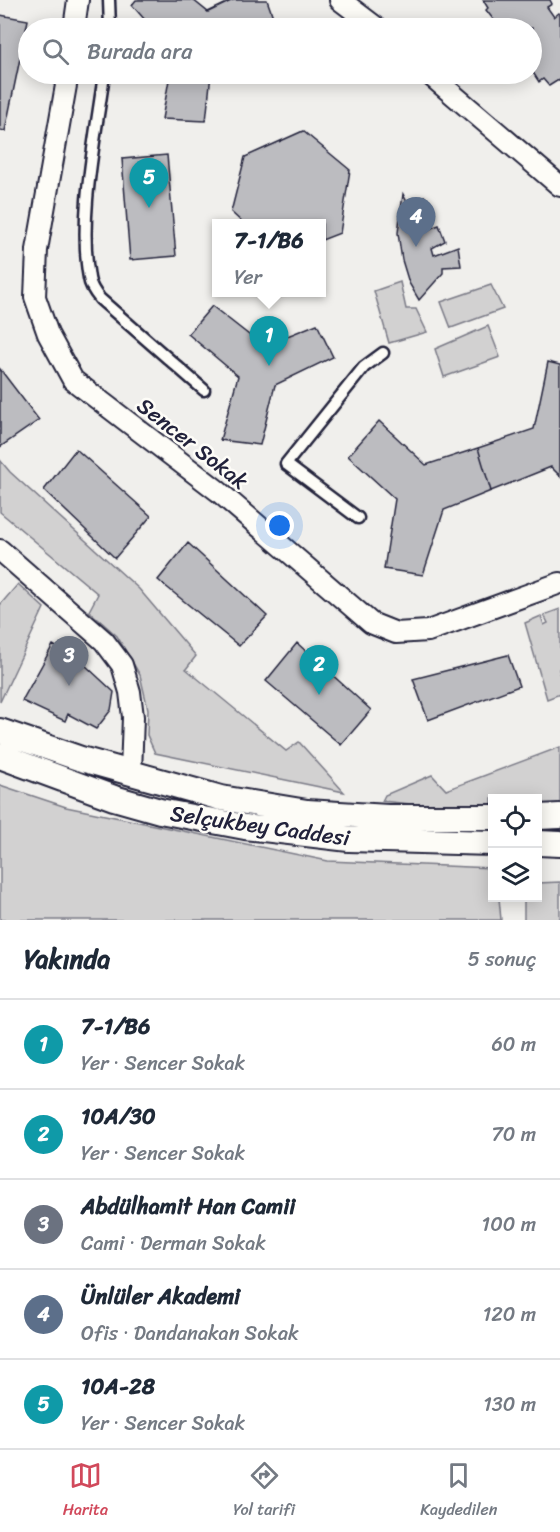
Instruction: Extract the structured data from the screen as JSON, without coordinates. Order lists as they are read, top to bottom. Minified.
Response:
{"streets":{"street":["Sencer Sokak","Selçukbey Caddesi"]},"page":{"search":"Burada ara","pins":["5","4","1","3","2"],"popup":["7-1/B6","Yer"],"heading":["Yakında","5 sonuç"],"list":[{"mark":"1","name":"7-1/B6","note":"Yer · Sencer Sokak","value":"60 m"},{"mark":"2","name":"10A/30","note":"Yer · Sencer Sokak","value":"70 m"},{"mark":"3","name":"Abdülhamit Han Camii","note":"Cami · Derman Sokak","value":"100 m"},{"mark":"4","name":"Ünlüler Akademi","note":"Ofis · Dandanakan Sokak","value":"120 m"},{"mark":"5","name":"10A-28","note":"Yer · Sencer Sokak","value":"130 m"}],"nav":["Harita","Yol tarifi","Kaydedilen"]}}
